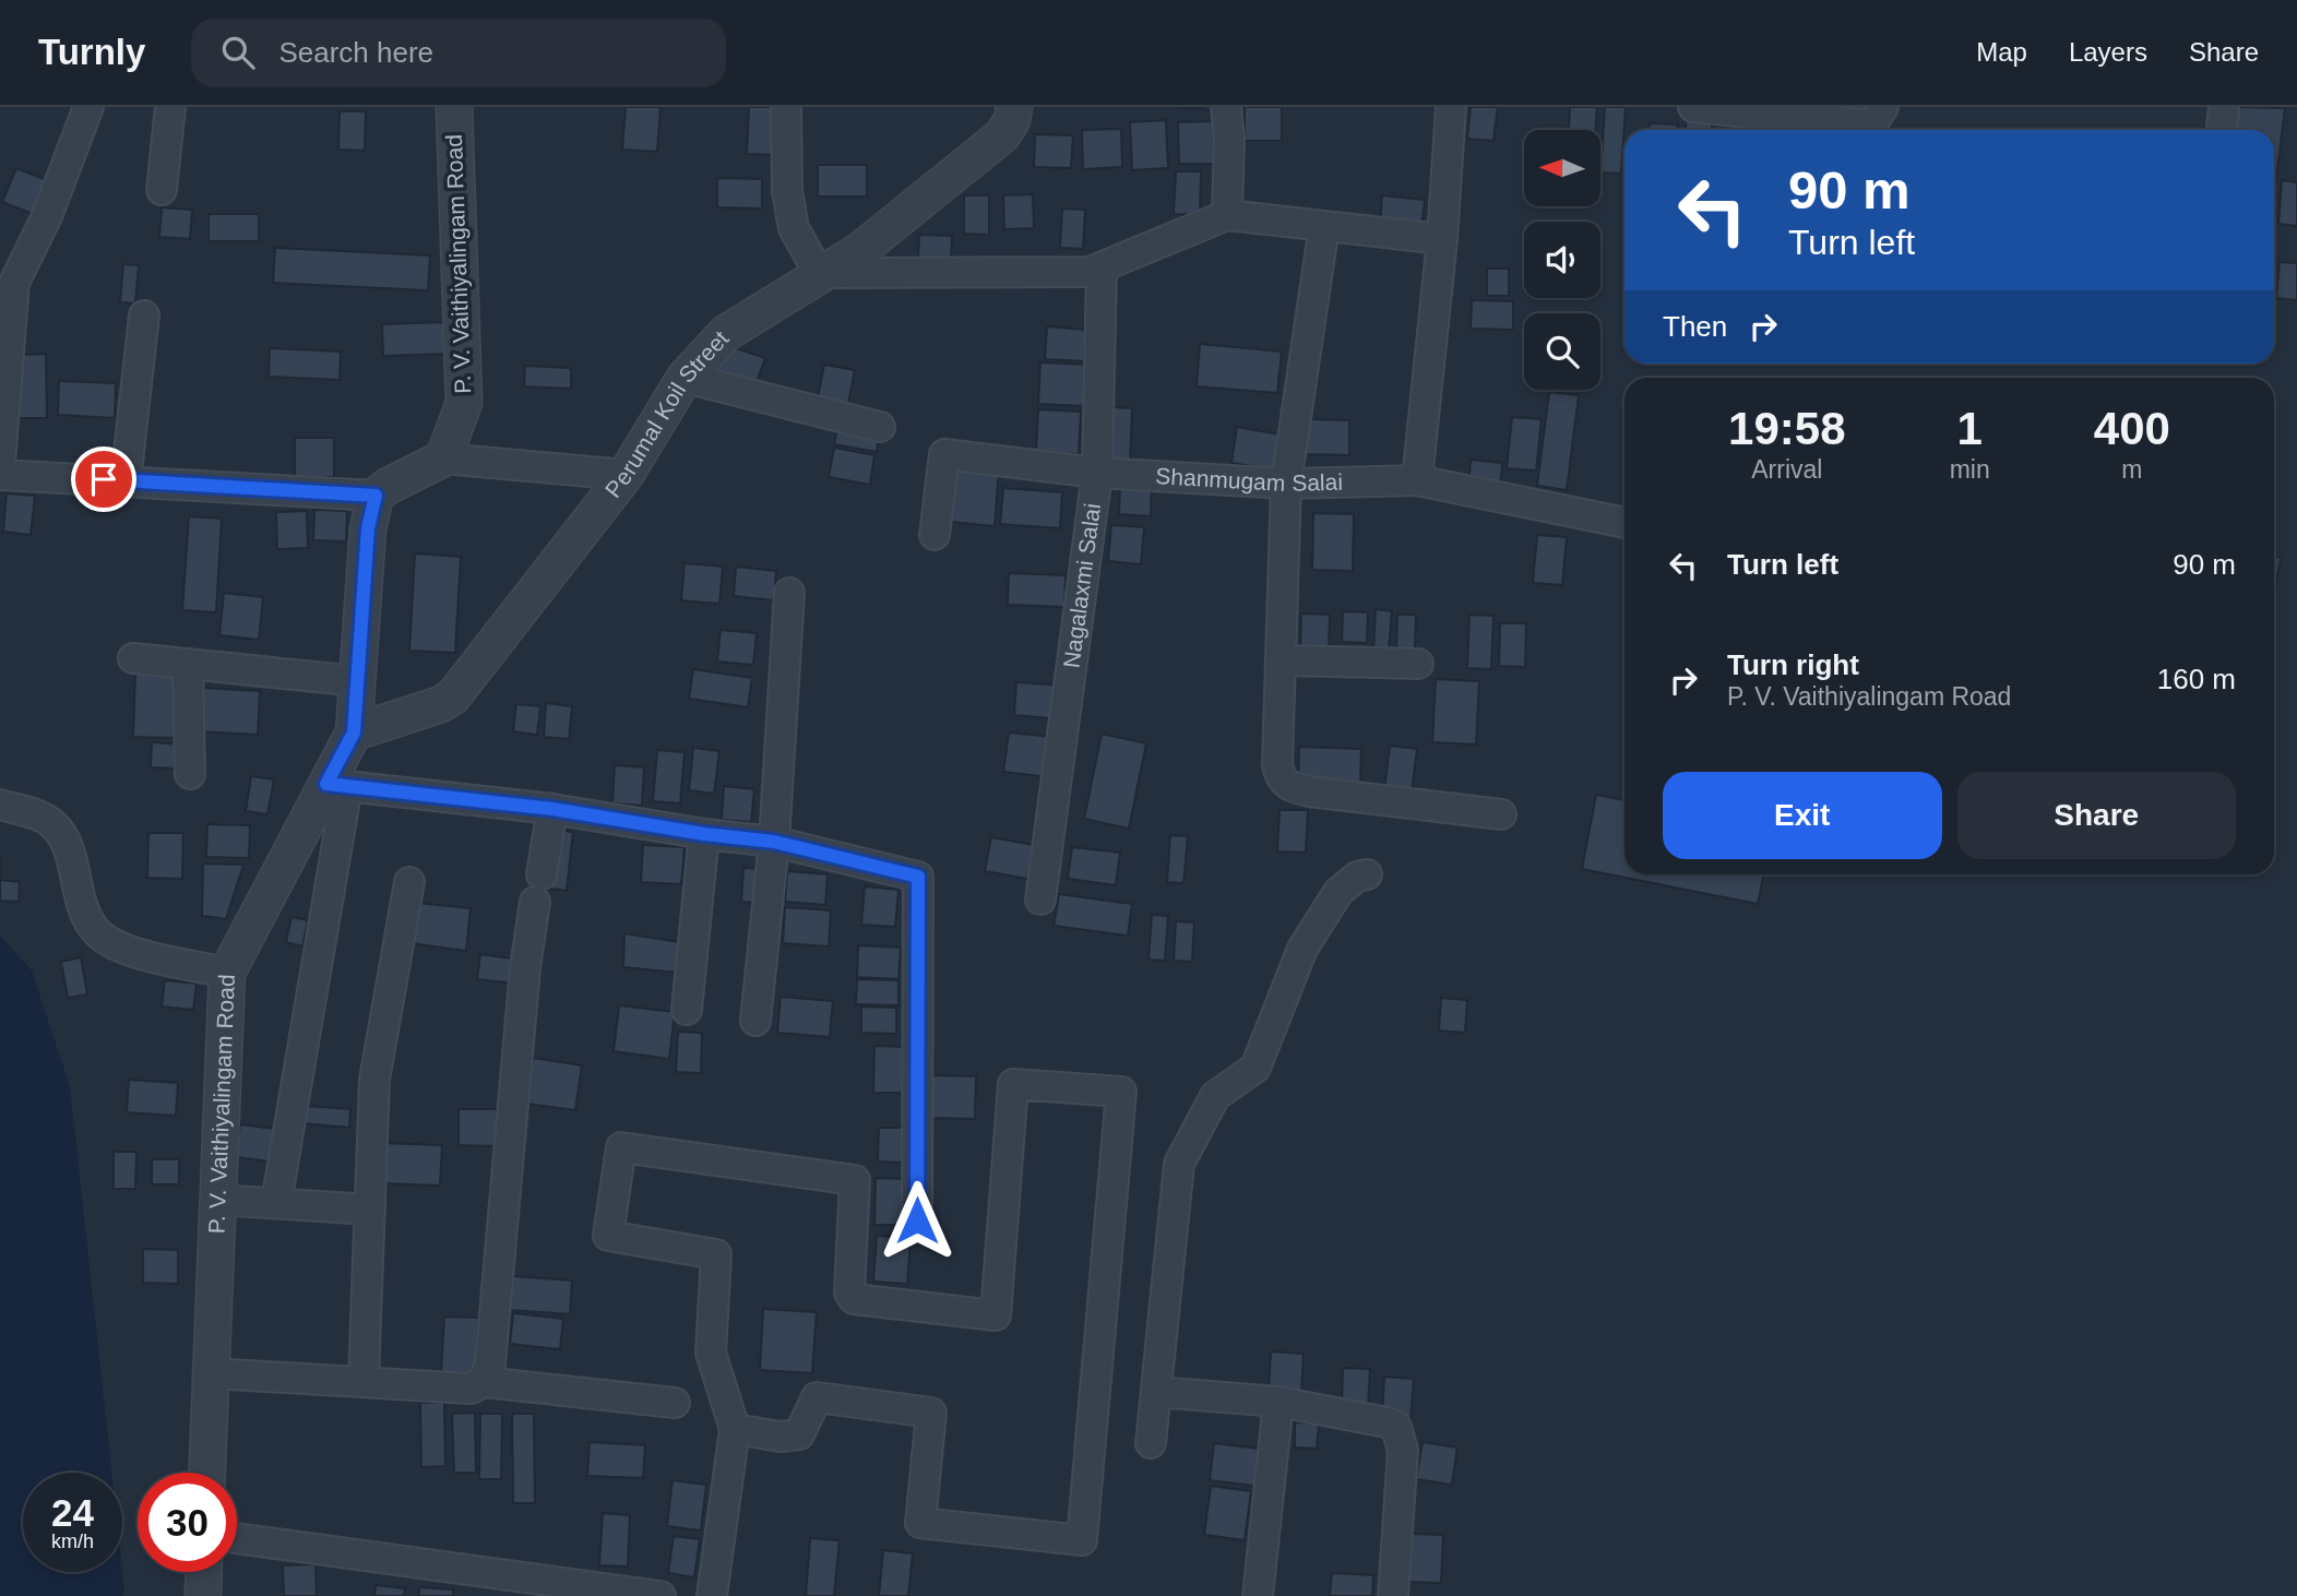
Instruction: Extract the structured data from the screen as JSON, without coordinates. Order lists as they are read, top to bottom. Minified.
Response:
{"streets":{"street":["P. V. Vaithiyalingam Road","Perumal Koil Street","Shanmugam Salai","Nagalaxmi Salai"]},"crossings":[["P. V. Vaithiyalingam Road","Perumal Koil Street"],["Shanmugam Salai","Nagalaxmi Salai"]],"north":"left","page":{"header":"Turnly","search":"Search here","nav":["Map","Layers","Share"],"turn":["90 m","Turn left"],"then":"Then","eta":["19:58","Arrival","1","min","400","m"],"list":[{"name":"Turn left","value":"90 m"},{"name":"Turn right","note":"P. V. Vaithiyalingam Road","value":"160 m"}],"buttons":["Exit","Share"],"speed":"24 km/h","limit":"30"}}
